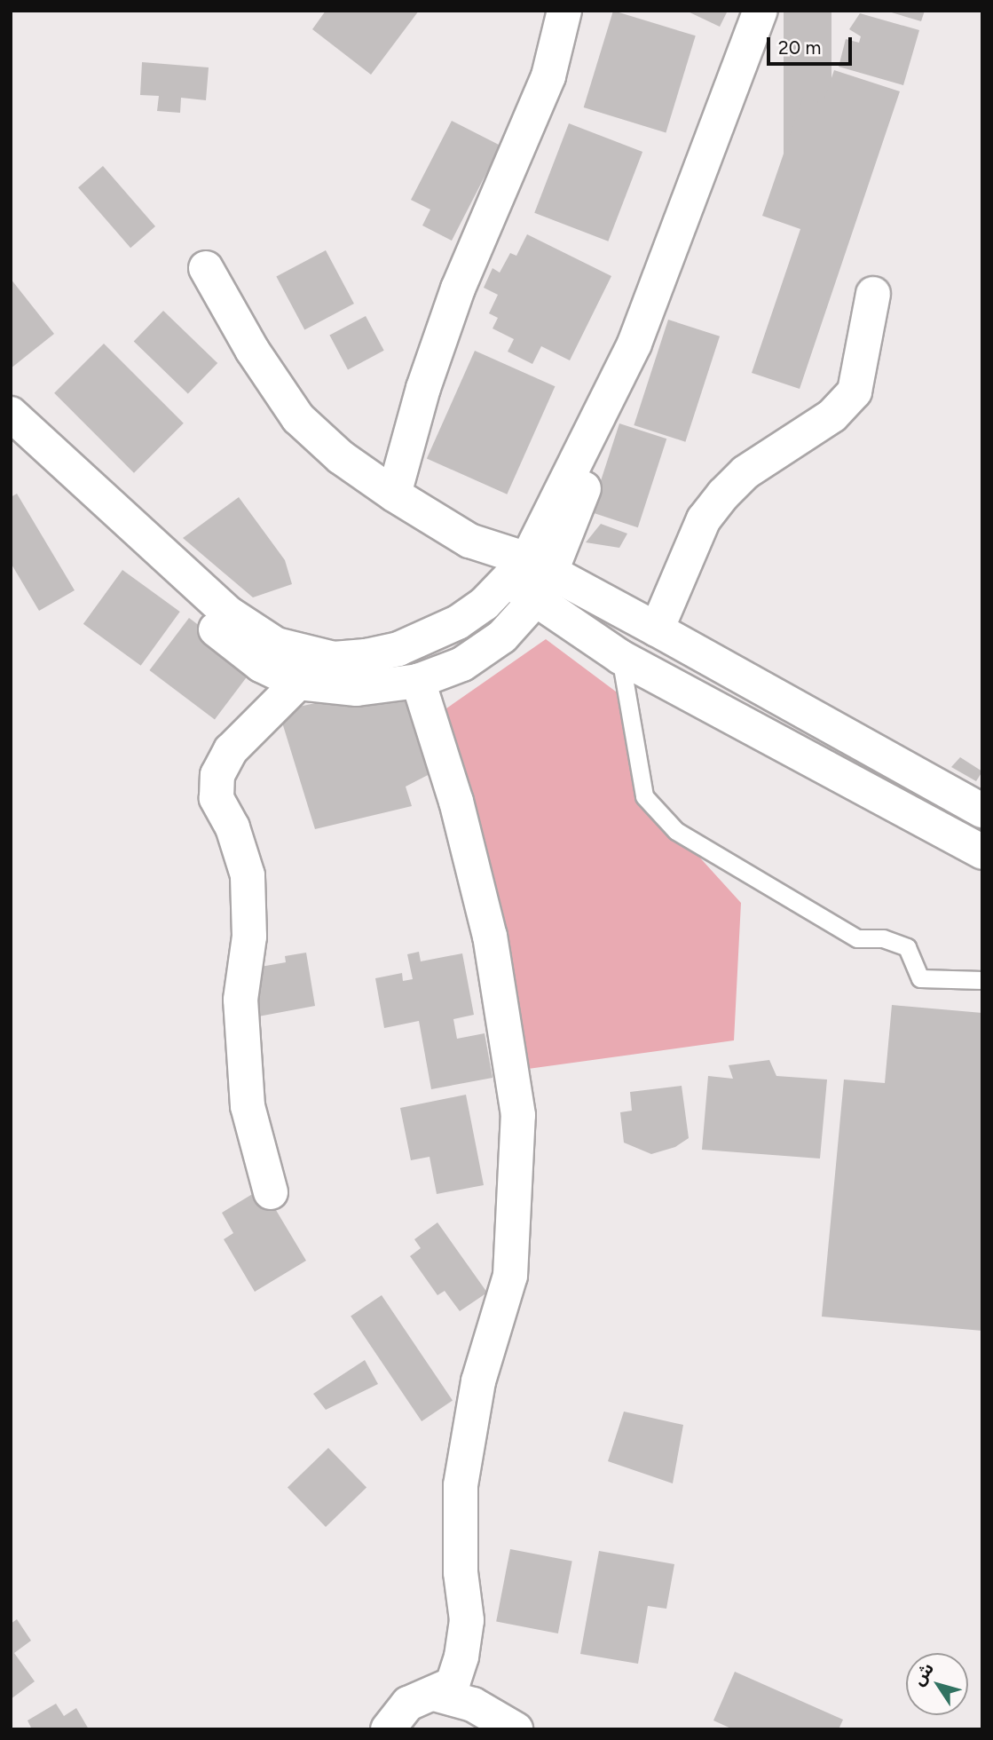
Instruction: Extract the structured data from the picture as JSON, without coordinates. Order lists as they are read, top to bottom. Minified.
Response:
{"scale_bar":"20 m","north":"top left"}
